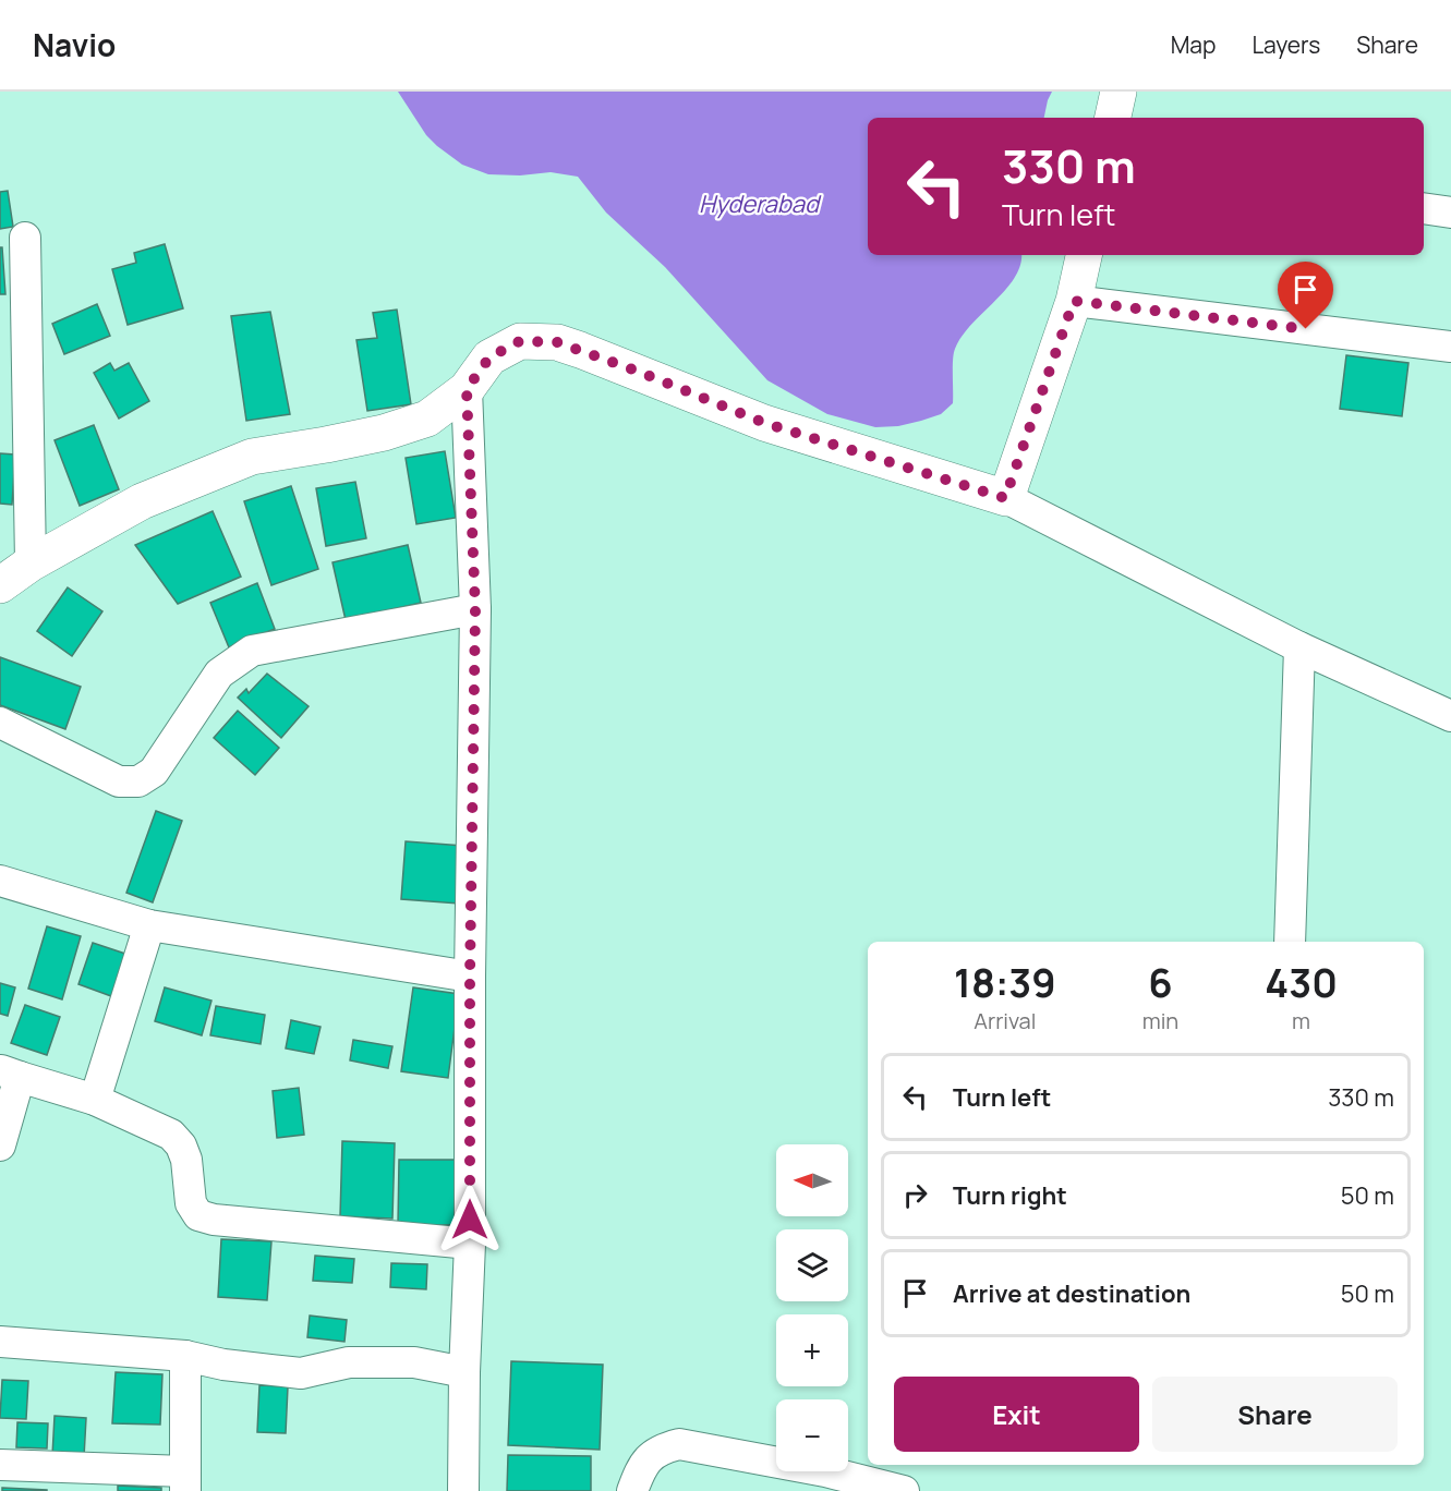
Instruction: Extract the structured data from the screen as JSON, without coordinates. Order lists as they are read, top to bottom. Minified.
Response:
{"water":["Hyderabad"],"north":"left","page":{"header":"Navio","nav":["Map","Layers","Share"],"turn":["330 m","Turn left"],"eta":["18:39","Arrival","6","min","430","m"],"list":[{"name":"Turn left","value":"330 m"},{"name":"Turn right","value":"50 m"},{"name":"Arrive at destination","value":"50 m"}],"map_buttons":["+","−"],"buttons":["Exit","Share"]}}
